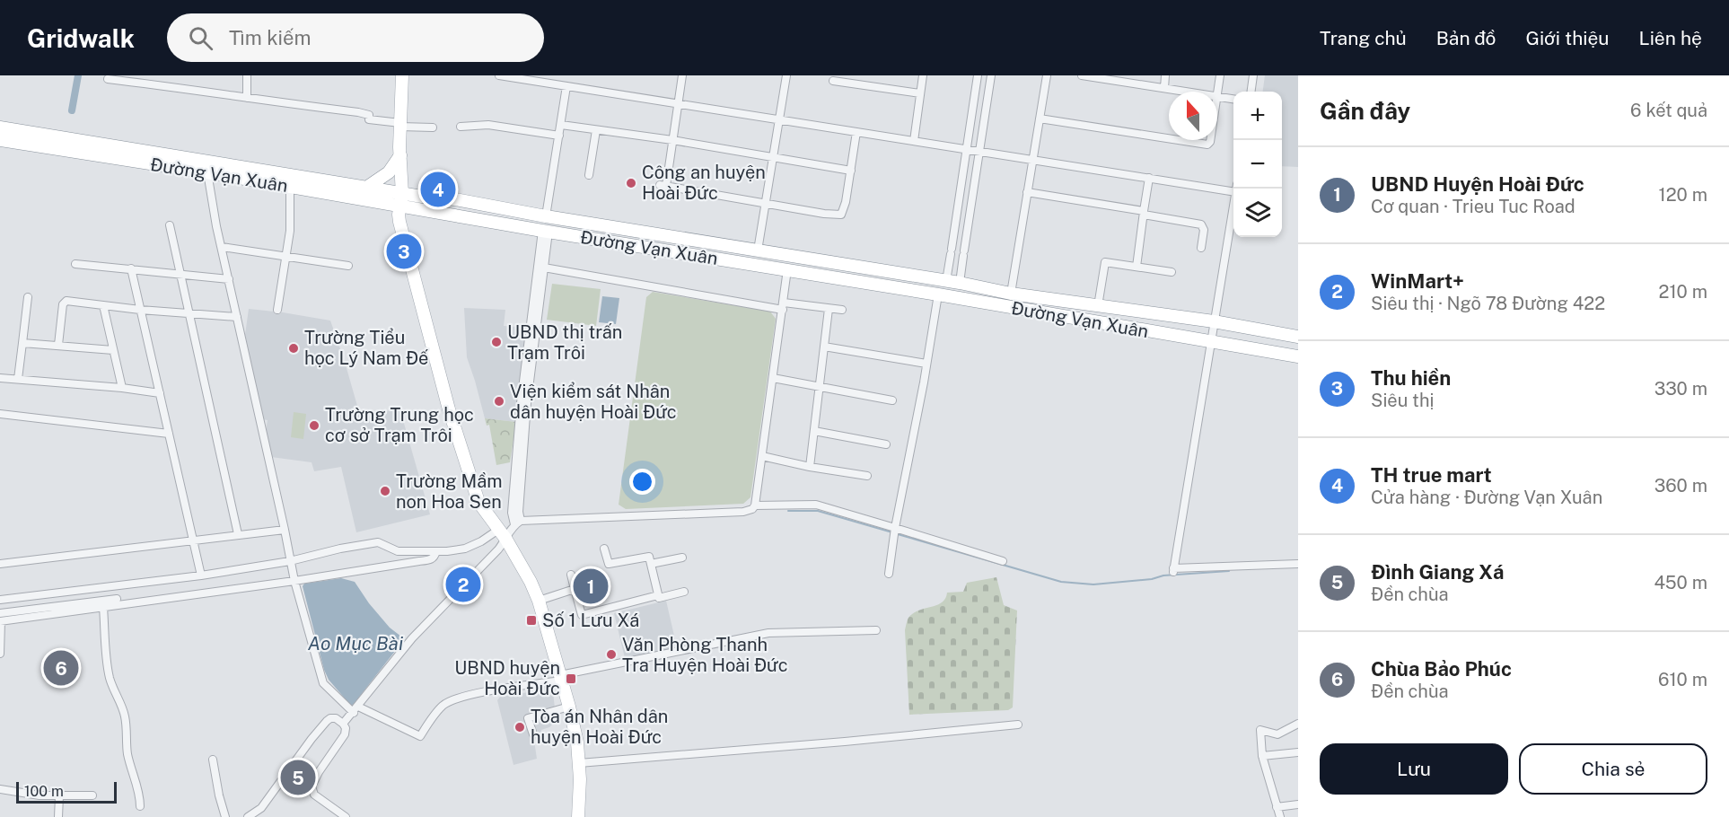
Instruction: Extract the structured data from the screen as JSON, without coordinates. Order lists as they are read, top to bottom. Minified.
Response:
{"streets":{"main road":["Đường Vạn Xuân"]},"water":["Ao Mục Bài"],"places":{"other":["Công an huyện Hoài Đức","UBND thị trấn Trạm Trôi","Trường Tiểu học Lý Nam Đế","Viện kiểm sát Nhân dân huyện Hoài Đức","Trường Trung học cơ sở Trạm Trôi","Trường Mầm non Hoa Sen","Văn Phòng Thanh Tra Huyện Hoài Đức","Tòa án Nhân dân huyện Hoài Đức"],"transit":["Số 1 Lưu Xá","UBND huyện Hoài Đức"]},"scale_bar":"100 m","north":"top","page":{"header":"Gridwalk","search":"Tìm kiếm","nav":["Trang chủ","Bản đồ","Giới thiệu","Liên hệ"],"heading":["Gần đây","6 kết quả"],"map_buttons":["+","−"],"list":[{"mark":"1","name":"UBND Huyện Hoài Đức","note":"Cơ quan · Trieu Tuc Road","value":"120 m"},{"mark":"2","name":"WinMart+","note":"Siêu thị · Ngõ 78 Đường 422","value":"210 m"},{"mark":"3","name":"Thu hiền","note":"Siêu thị","value":"330 m"},{"mark":"4","name":"TH true mart","note":"Cửa hàng · Đường Vạn Xuân","value":"360 m"},{"mark":"5","name":"Đình Giang Xá","note":"Đền chùa","value":"450 m"},{"mark":"6","name":"Chùa Bảo Phúc","note":"Đền chùa","value":"610 m"}],"pins":["4","3","2","1","6","5"],"buttons":["Lưu","Chia sẻ"],"scale":"100 m"}}
